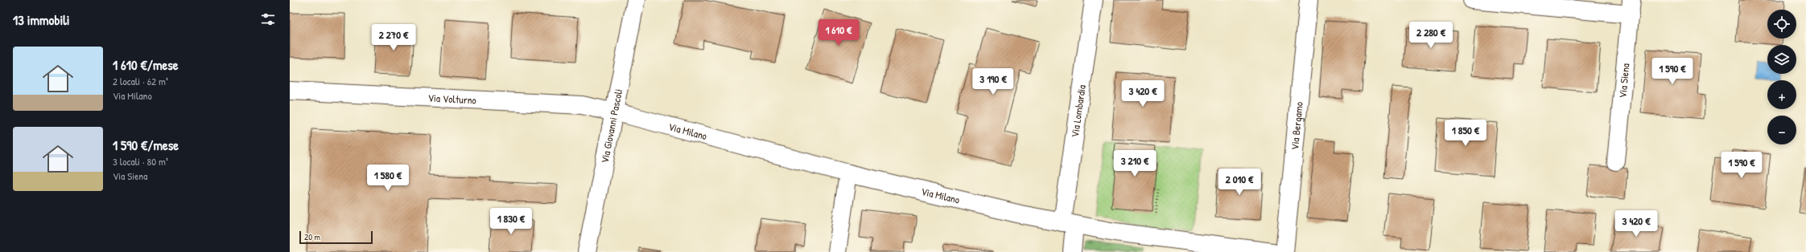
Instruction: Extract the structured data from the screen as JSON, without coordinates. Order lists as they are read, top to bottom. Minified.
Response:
{"streets":{"street":["Via Siena","Via Volturno","Via Lombardia","Via Giovanni Pascoli","Via Bergamo","Via Milano"]},"crossings":[["Via Volturno","Via Giovanni Pascoli"],["Via Volturno","Via Milano"],["Via Lombardia","Via Milano"],["Via Giovanni Pascoli","Via Milano"]],"scale_bar":"20 m","page":{"heading":"13 immobili","map_buttons":["+","−"],"price":["1 610 €","2 280 €","2 270 €","1 590 €","3 190 €","3 420 €","1 850 €","3 210 €","1 590 €","1 580 €","2 010 €","1 830 €","3 420 €"],"list":[{"name":"1 610 €/mese","note":"2 locali · 62 m² · Via Milano"},{"name":"1 590 €/mese","note":"3 locali · 80 m² · Via Siena"}],"scale":"20 m"}}
